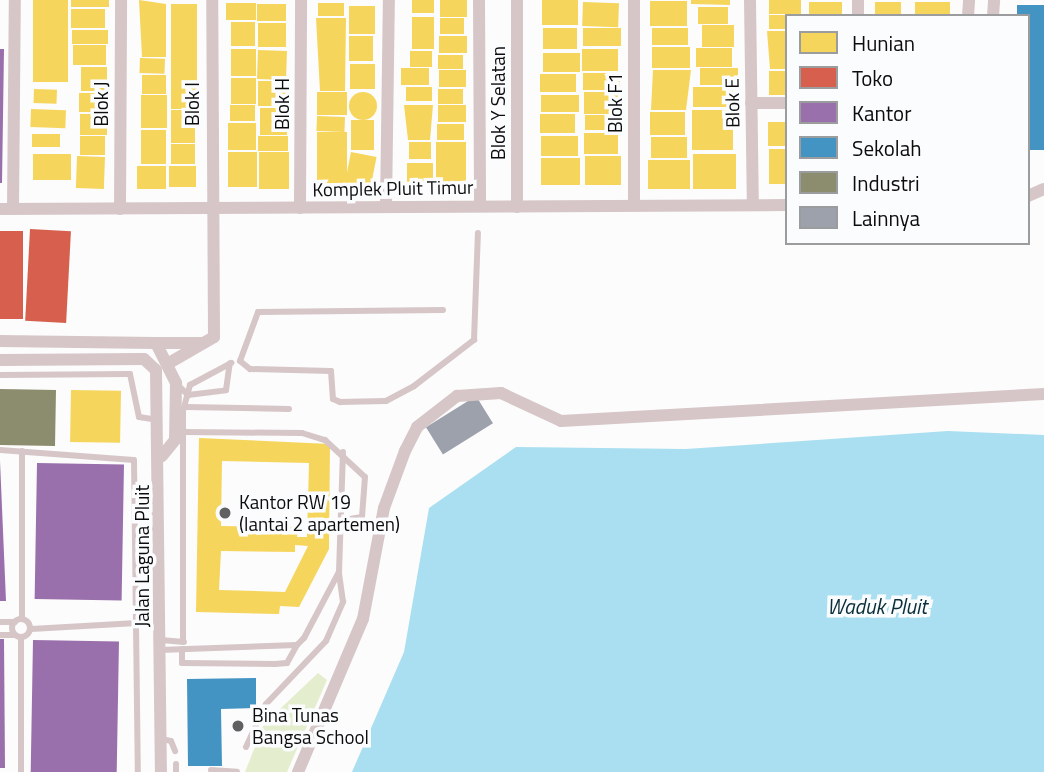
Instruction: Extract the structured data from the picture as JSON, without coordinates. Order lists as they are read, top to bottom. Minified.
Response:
{"streets":{"street":["Blok Y Selatan","Blok F1","Blok E","Blok J","Blok I","Blok H","Komplek Pluit Timur","Jalan Laguna Pluit"]},"crossings":[["Blok Y Selatan","Komplek Pluit Timur"],["Blok F1","Komplek Pluit Timur"],["Blok E","Komplek Pluit Timur"],["Blok J","Komplek Pluit Timur"],["Blok I","Komplek Pluit Timur"],["Blok H","Komplek Pluit Timur"]],"water":["Waduk Pluit"],"places":["Kantor RW 19 (lantai 2 apartemen)","Bina Tunas Bangsa School"],"legend":["Hunian","Toko","Kantor","Sekolah","Industri","Lainnya"]}
